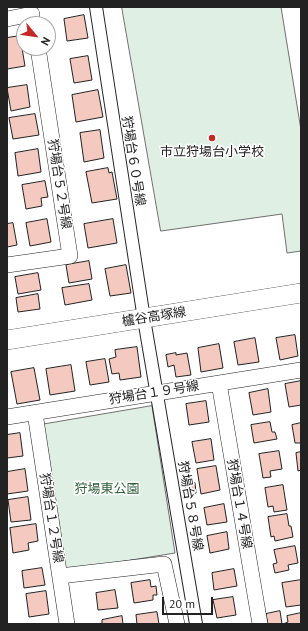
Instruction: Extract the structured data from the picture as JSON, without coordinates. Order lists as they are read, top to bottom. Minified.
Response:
{"streets":{"street":["狩場台６０号線","狩場台５２号線","櫨谷高塚線","狩場台１９号線","狩場台１４号線","狩場台５８号線","狩場台１２号線"]},"crossings":[["狩場台６０号線","櫨谷高塚線"],["狩場台６０号線","狩場台１９号線"],["狩場台６０号線","狩場台５８号線"],["狩場台１９号線","狩場台１４号線"],["狩場台１９号線","狩場台５８号線"],["狩場台１９号線","狩場台１２号線"]],"parks":["狩場東公園"],"places":["市立狩場台小学校"],"scale_bar":"20 m","north":"bottom right"}
